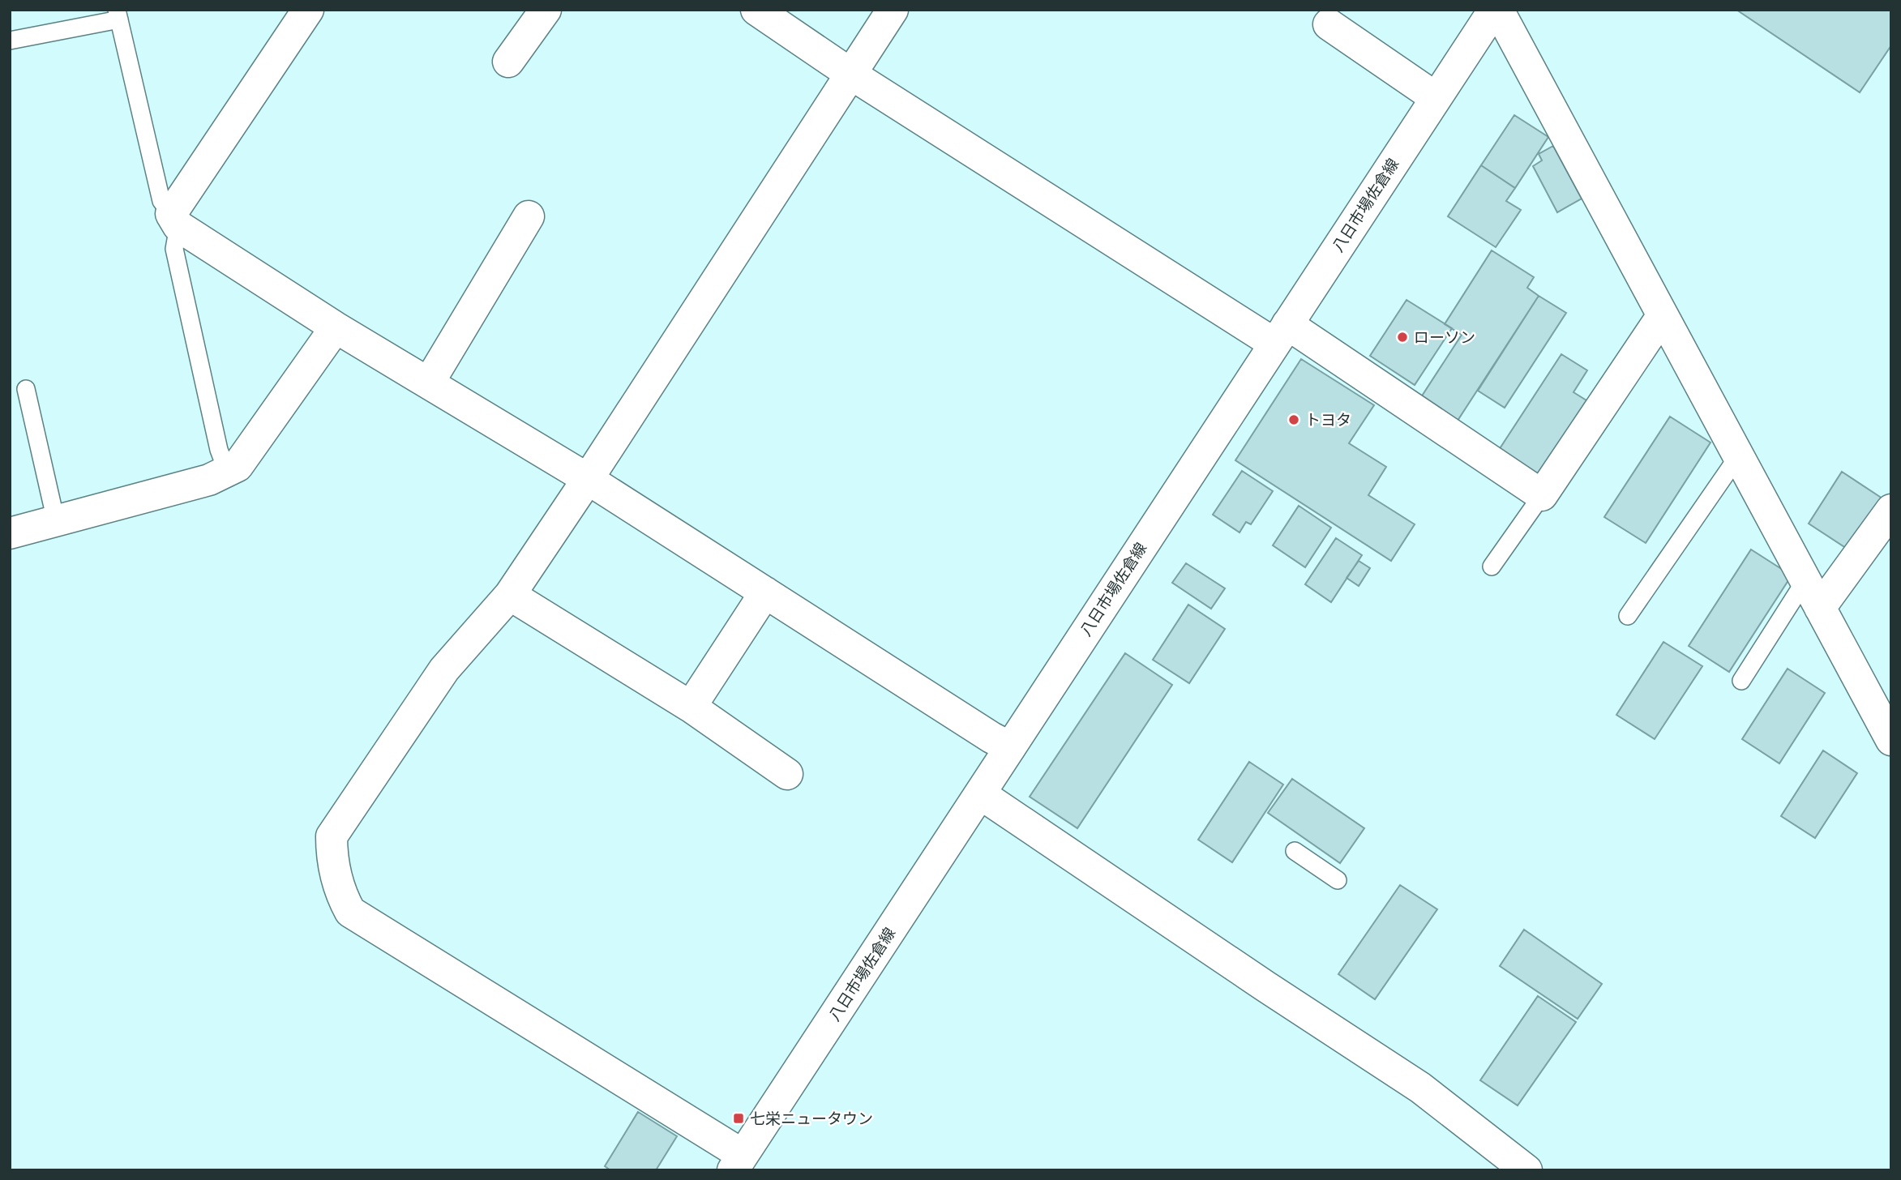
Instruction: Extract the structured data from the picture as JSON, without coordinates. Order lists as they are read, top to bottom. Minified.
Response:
{"streets":{"street":["八日市場佐倉線"]},"places":{"other":["ローソン","トヨタ"],"transit":["七栄ニュータウン"]}}
